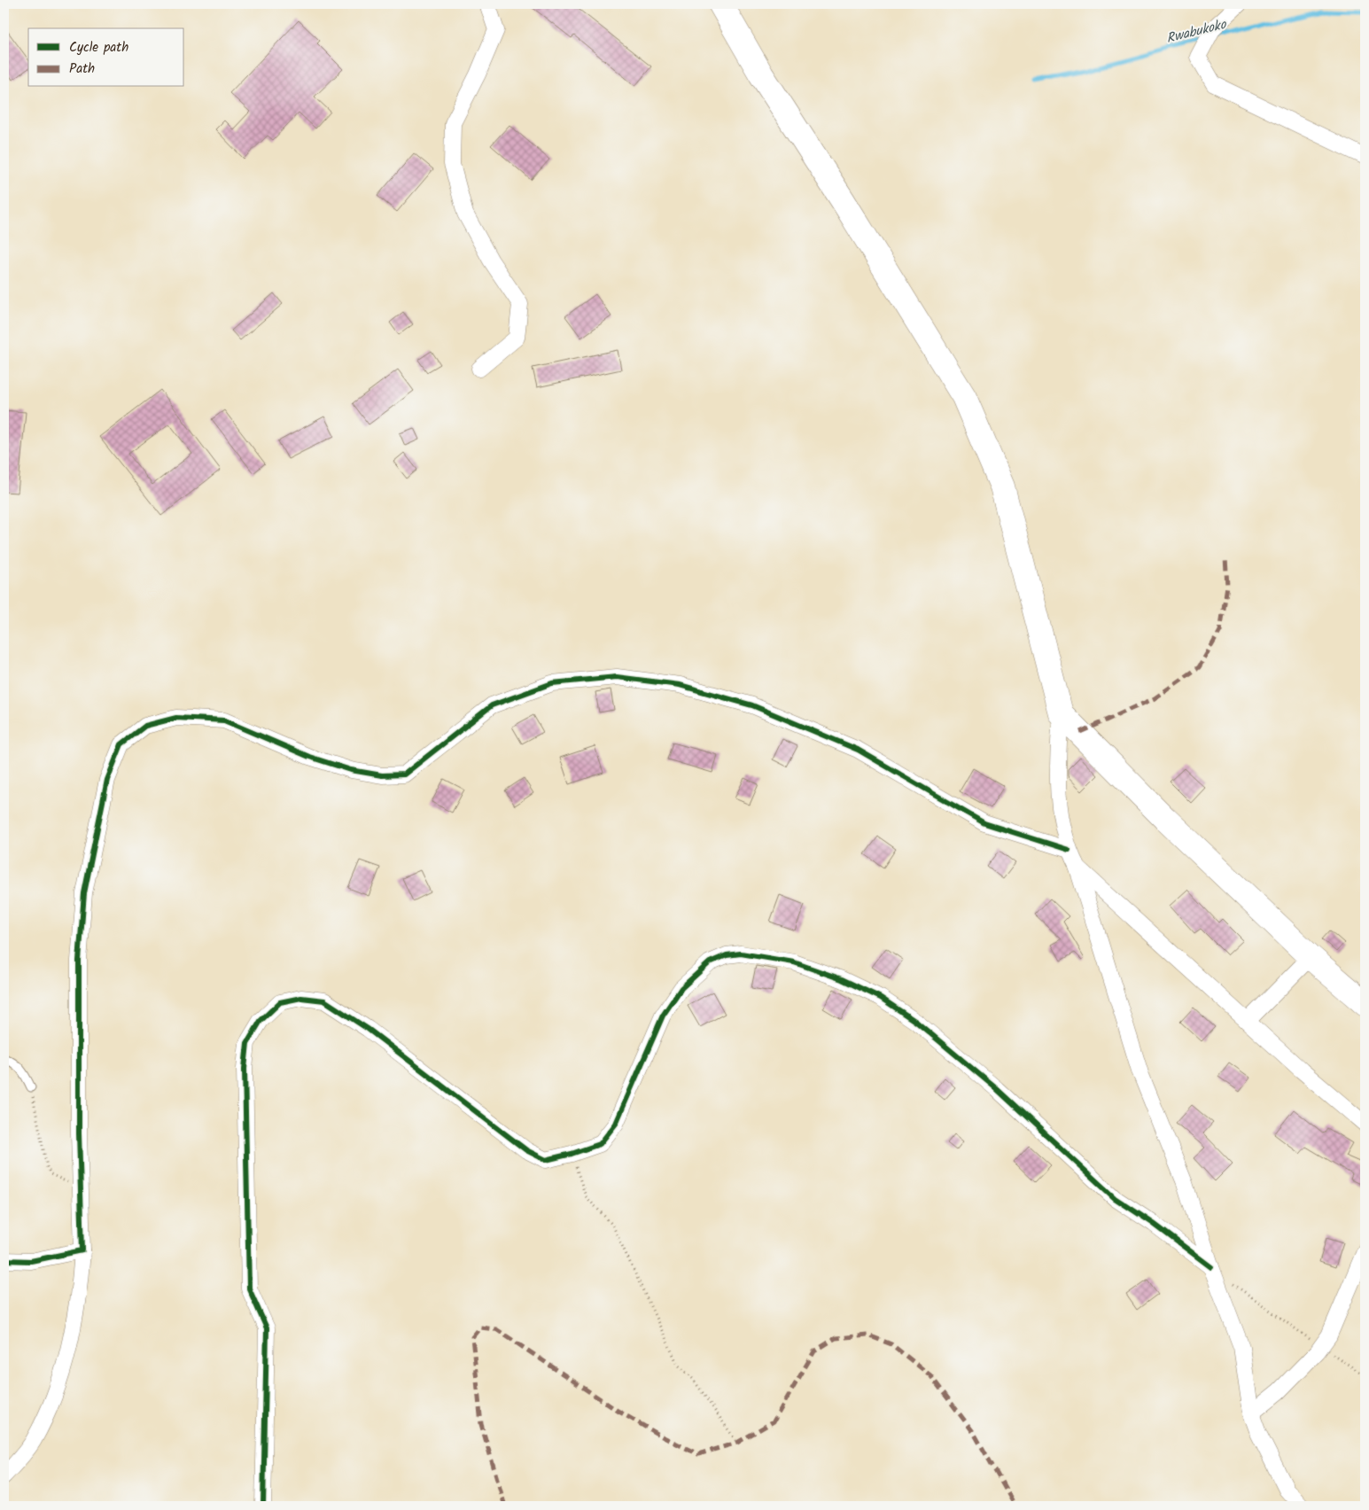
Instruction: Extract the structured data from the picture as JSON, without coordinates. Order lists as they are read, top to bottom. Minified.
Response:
{"water":["Rwabukoko"],"legend":["Cycle path","Path"]}
